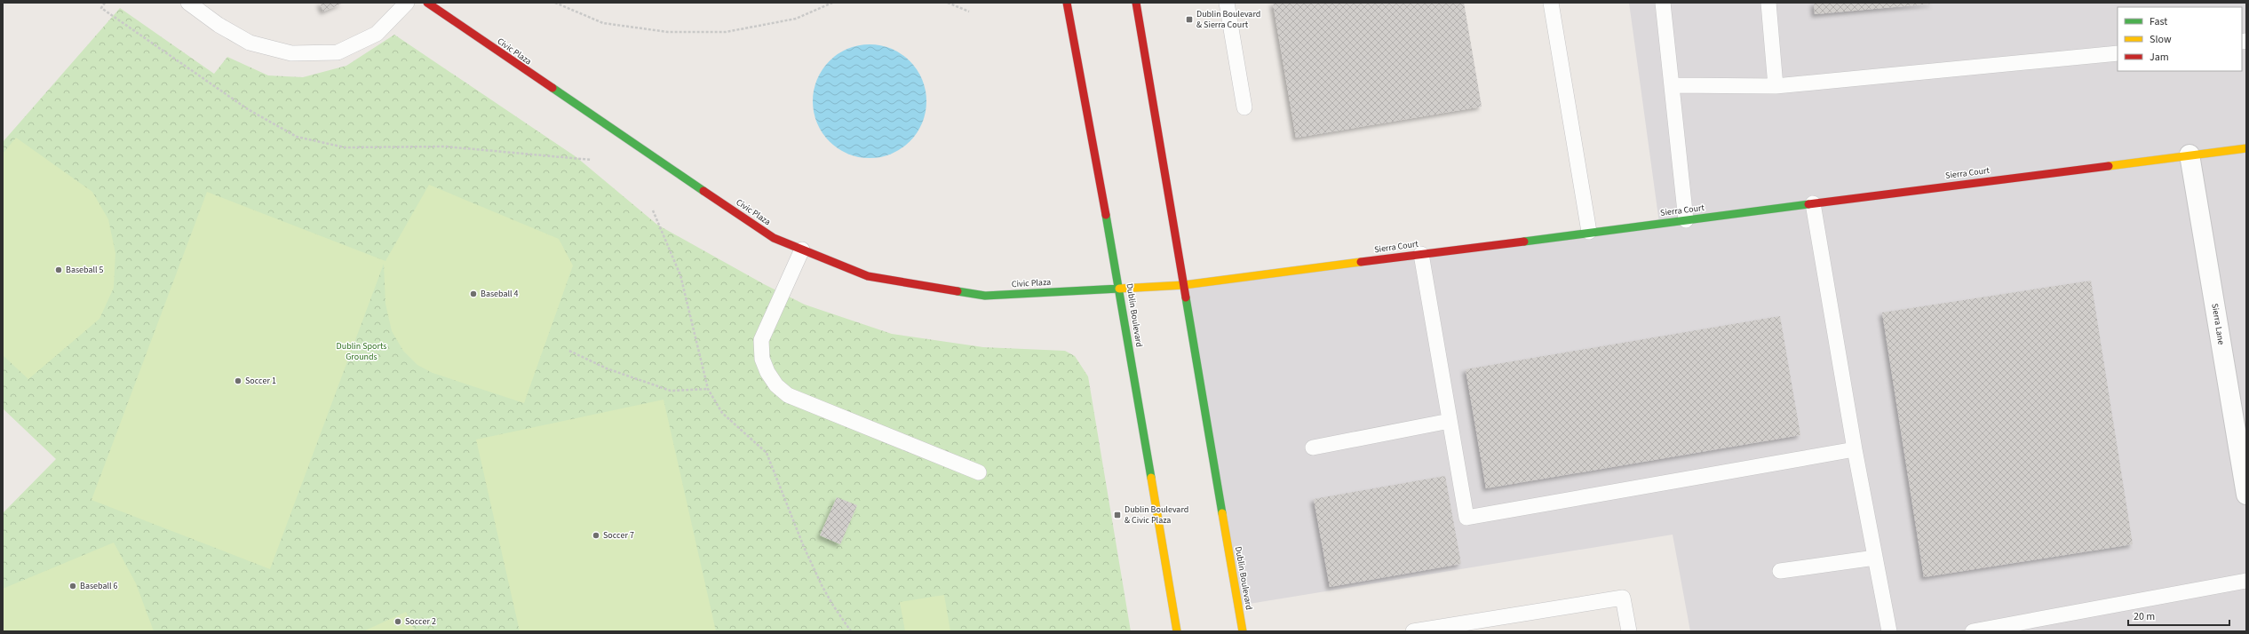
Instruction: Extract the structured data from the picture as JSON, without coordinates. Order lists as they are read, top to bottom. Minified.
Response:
{"streets":{"street":["Civic Plaza","Sierra Court","Dublin Boulevard","Sierra Lane"]},"crossings":[["Civic Plaza","Sierra Court"],["Civic Plaza","Dublin Boulevard"],["Sierra Court","Dublin Boulevard"],["Sierra Court","Sierra Lane"]],"parks":["Dublin Sports Grounds"],"places":{"transit":["Dublin Boulevard & Sierra Court","Dublin Boulevard & Civic Plaza"],"other":["Baseball 5","Baseball 4","Soccer 1","Soccer 7","Baseball 6","Soccer 2"]},"legend":["Fast","Slow","Jam"],"scale_bar":"20 m"}
